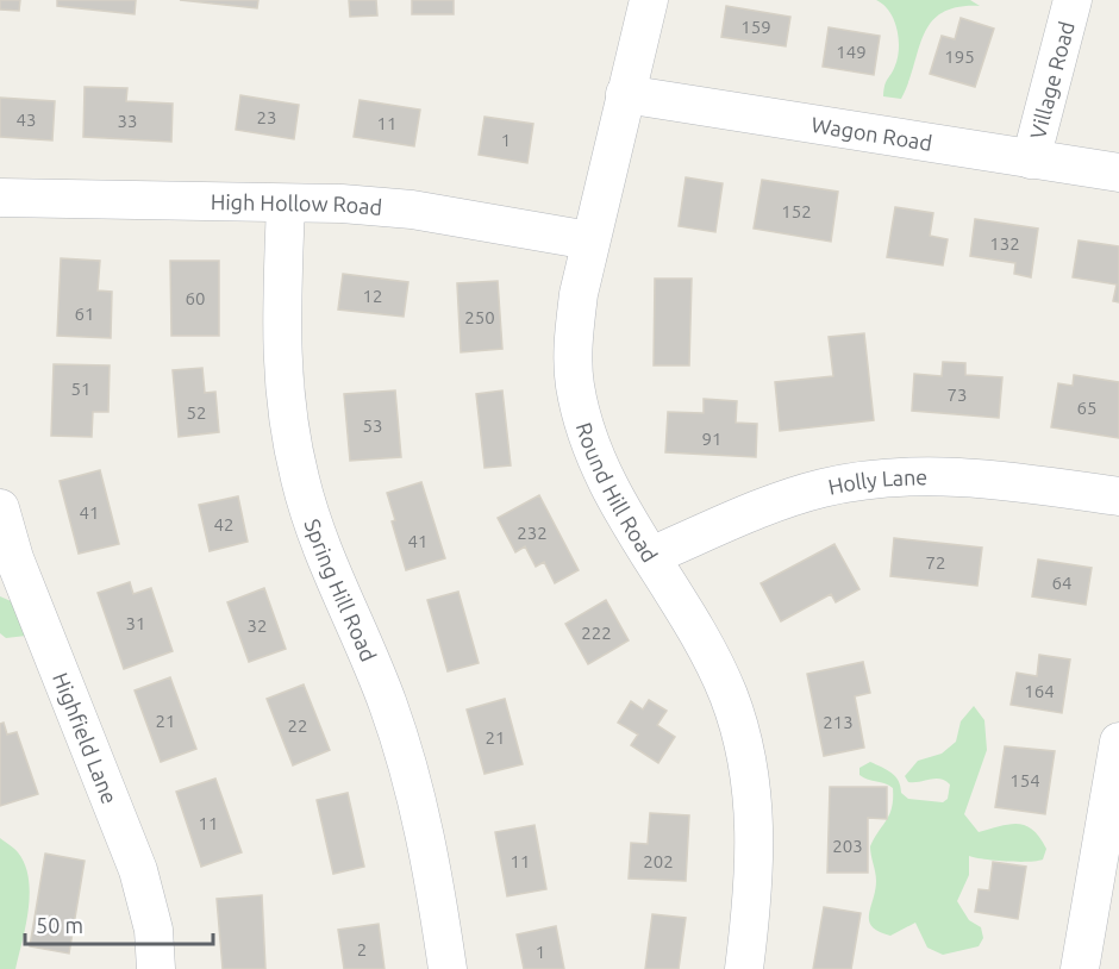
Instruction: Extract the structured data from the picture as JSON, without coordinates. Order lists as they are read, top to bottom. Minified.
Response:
{"streets":{"street":["Village Road","Wagon Road","High Hollow Road","Holly Lane","Round Hill Road","Spring Hill Road","Highfield Lane"]},"crossings":[["Village Road","Wagon Road"],["Wagon Road","Round Hill Road"],["High Hollow Road","Round Hill Road"],["High Hollow Road","Spring Hill Road"],["Holly Lane","Round Hill Road"]],"house_numbers":["159","149","195","23","43","33","11","1","152","132","12","60","61","250","51","73","65","52","53","91","41","42","232","41","72","64","31","32","222","164","21","213","22","21","154","11","203","11","202","2","1"],"scale_bar":"50 m"}
